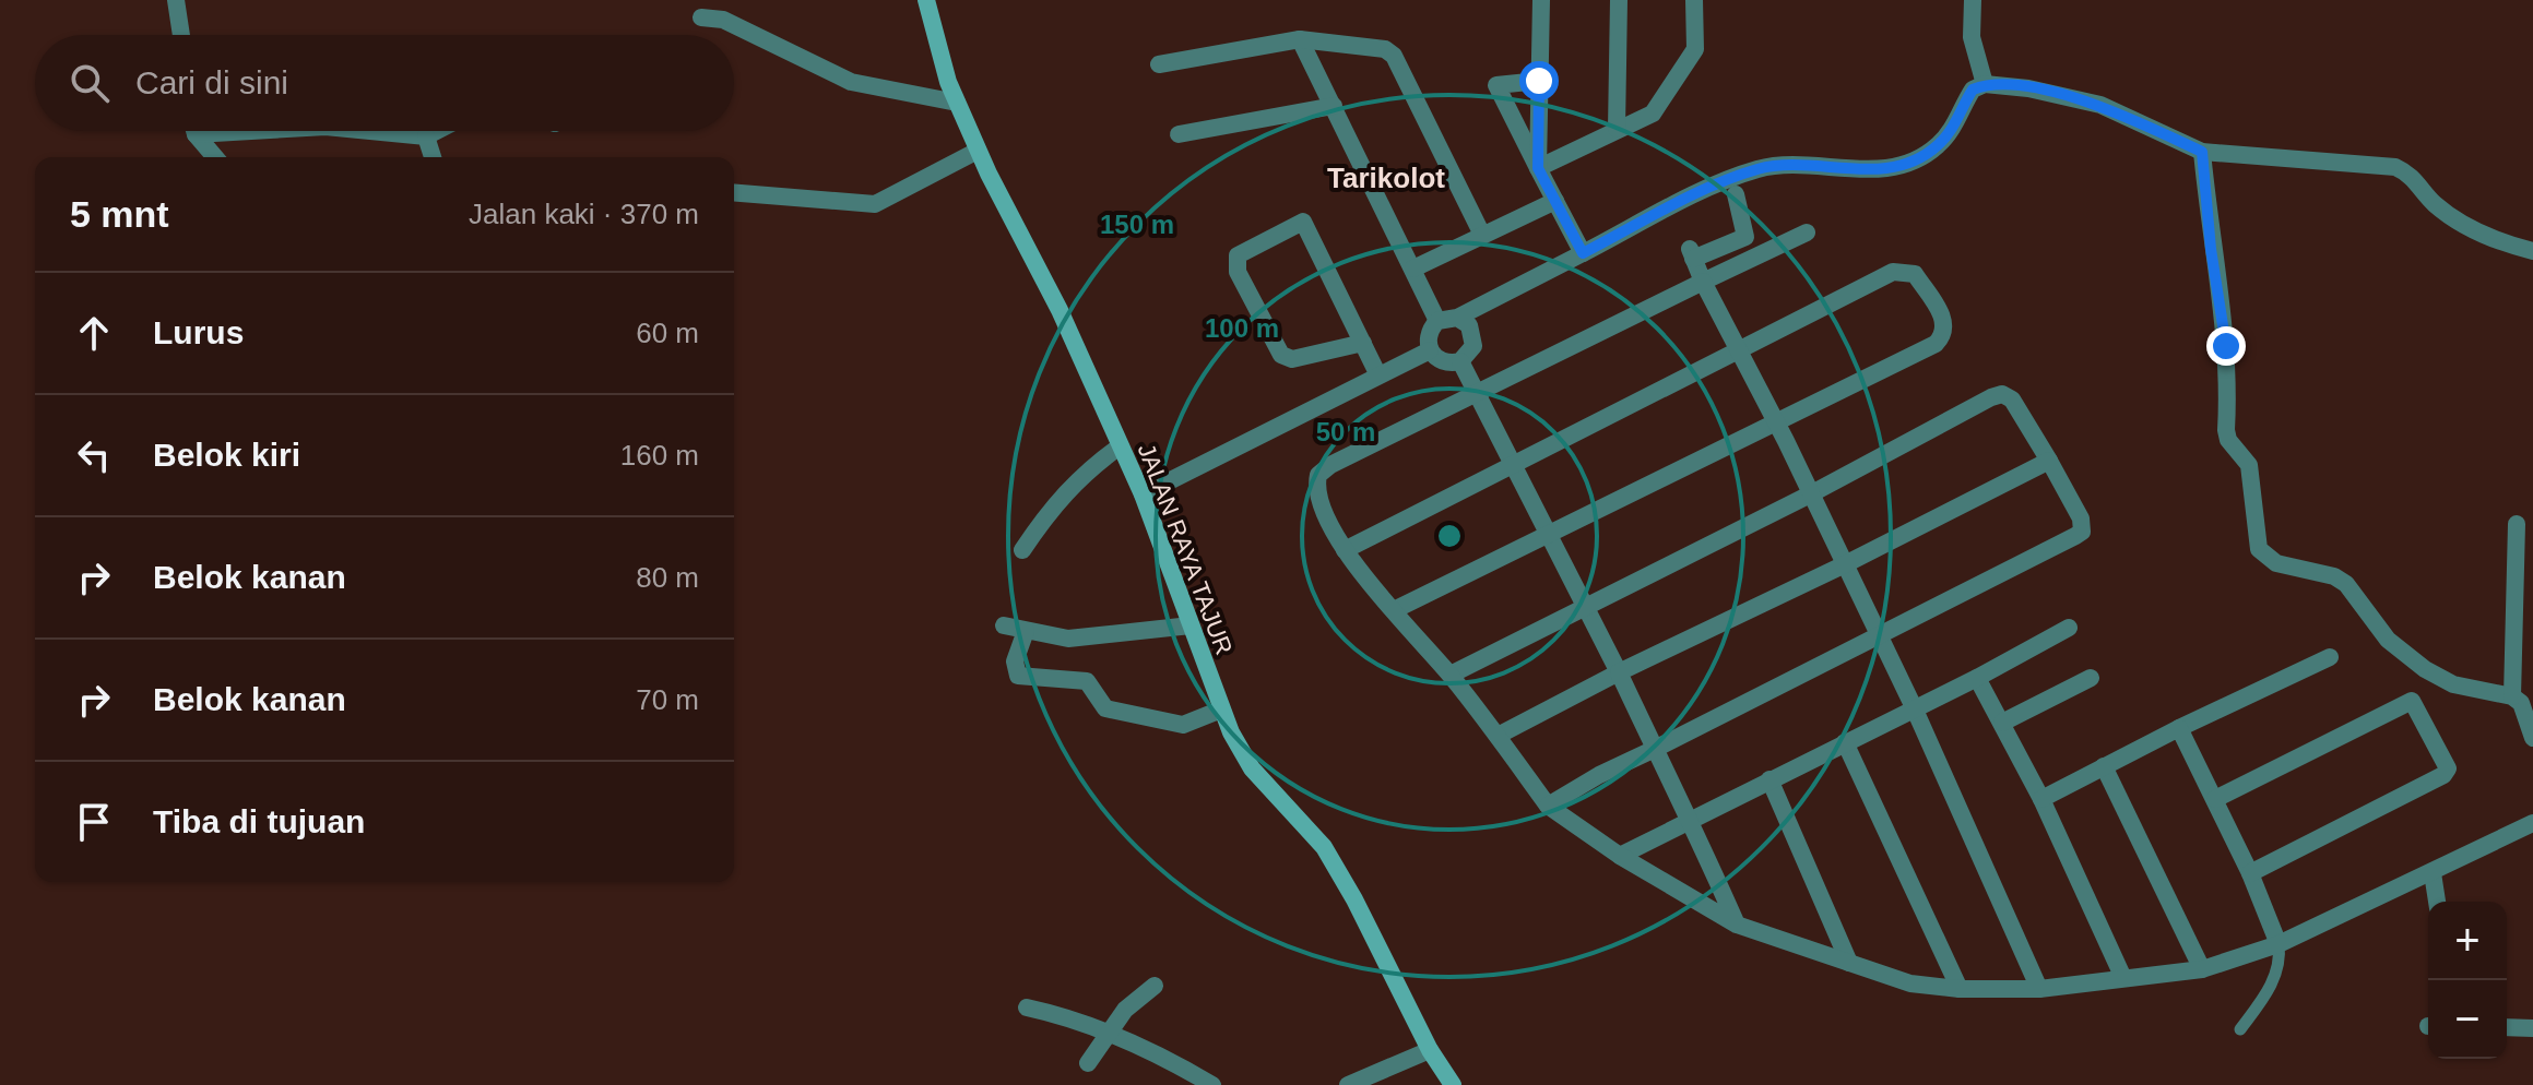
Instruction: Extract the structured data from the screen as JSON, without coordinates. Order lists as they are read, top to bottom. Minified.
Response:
{"streets":{"main road":["JALAN RAYA TAJUR"]},"districts":["Tarikolot"],"page":{"search":"Cari di sini","heading":["5 mnt","Jalan kaki · 370 m"],"list":[["Lurus","60 m"],["Belok kiri","160 m"],["Belok kanan","80 m"],["Belok kanan","70 m"],"Tiba di tujuan"],"map_buttons":["+","−"]},"rings":["150 m","100 m","50 m"]}
